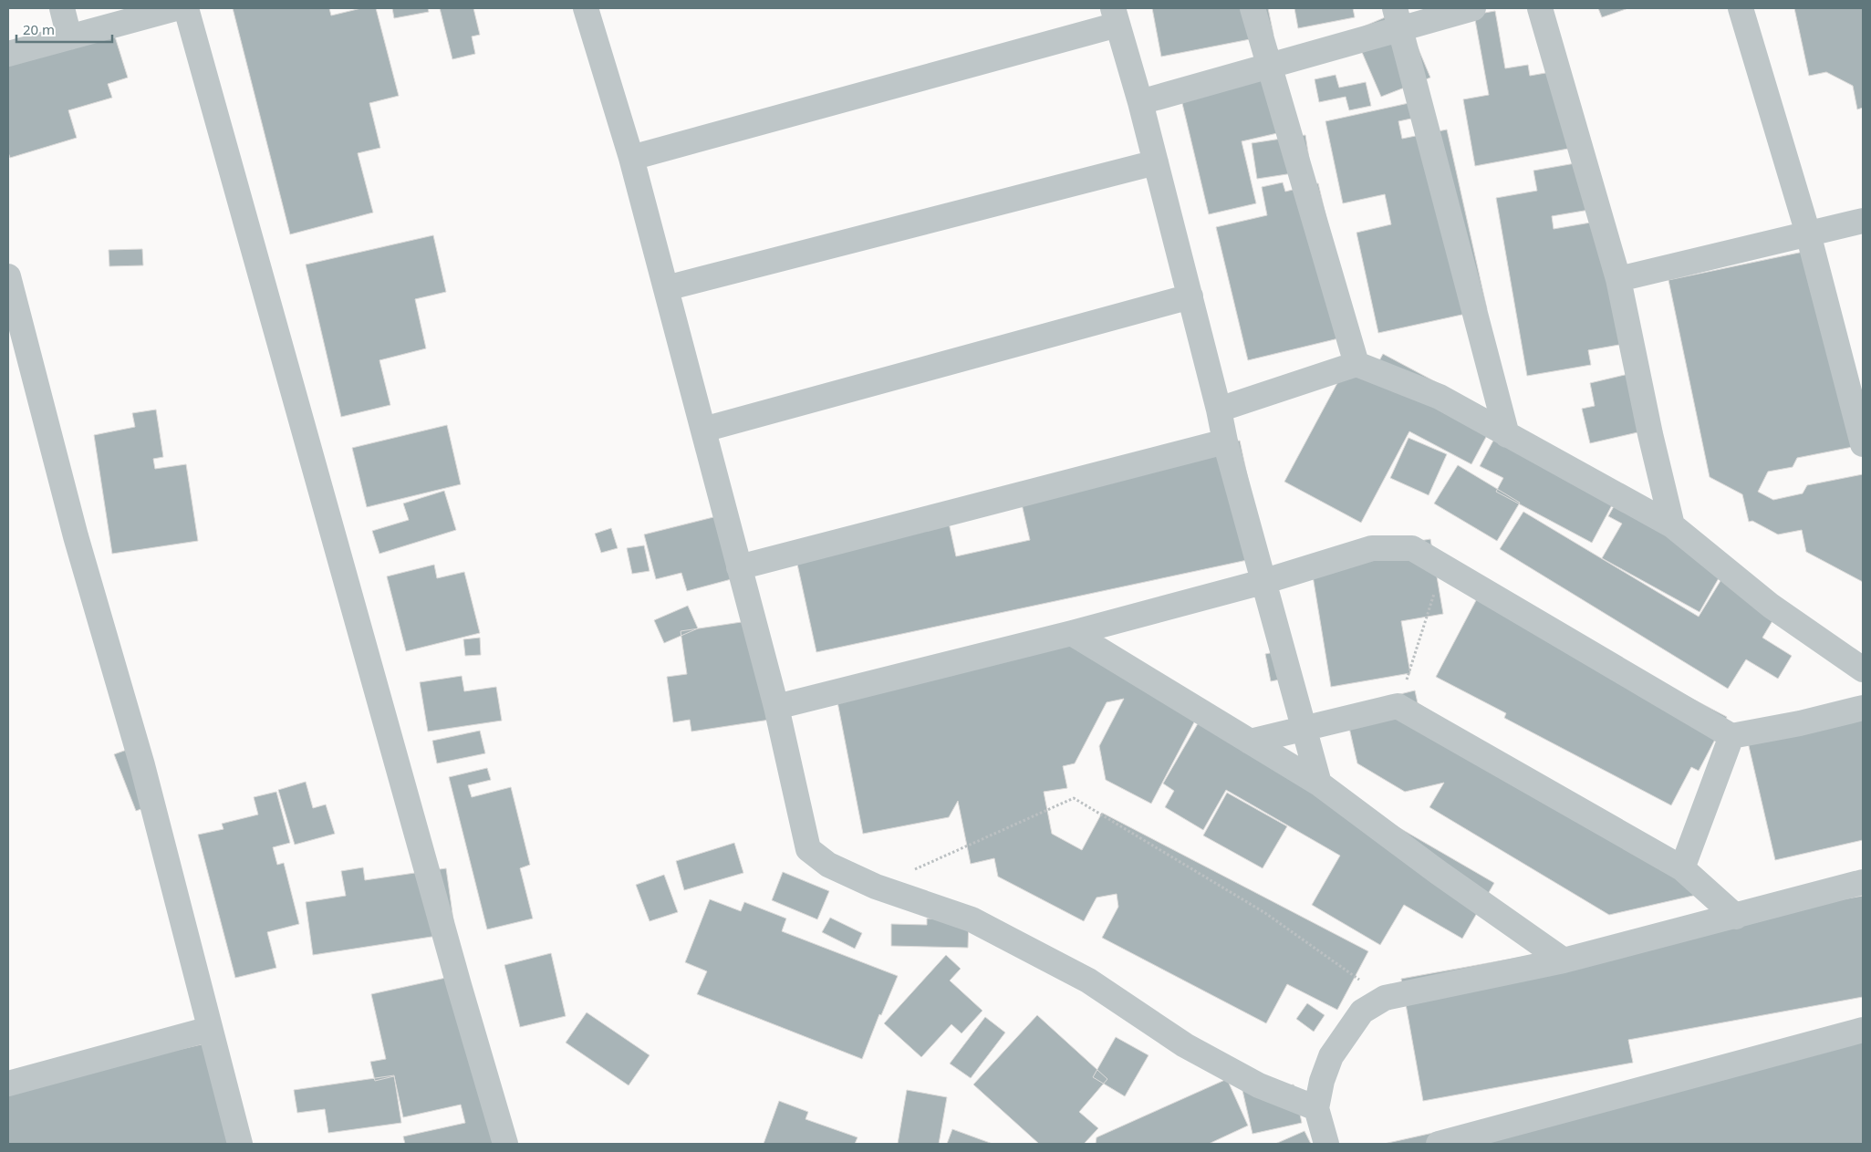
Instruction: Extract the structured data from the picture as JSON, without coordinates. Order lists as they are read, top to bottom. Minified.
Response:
{"scale_bar":"20 m"}
